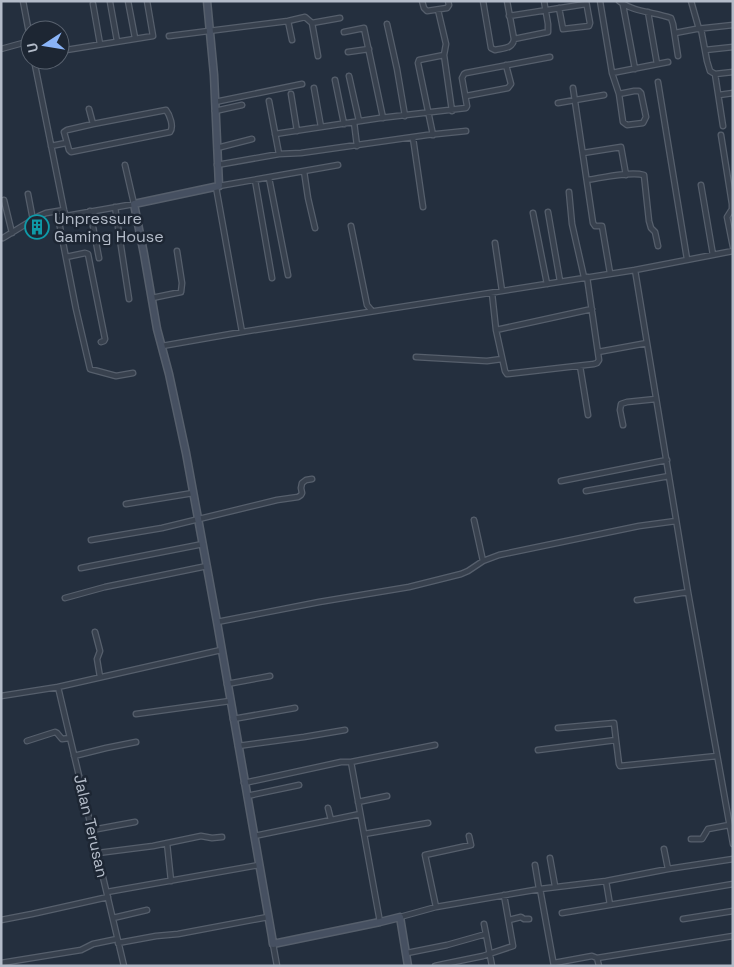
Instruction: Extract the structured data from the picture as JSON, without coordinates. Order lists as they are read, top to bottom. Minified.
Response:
{"streets":{"street":["Jalan Terusan"]},"places":{"building":["Unpressure Gaming House"]},"north":"left"}
